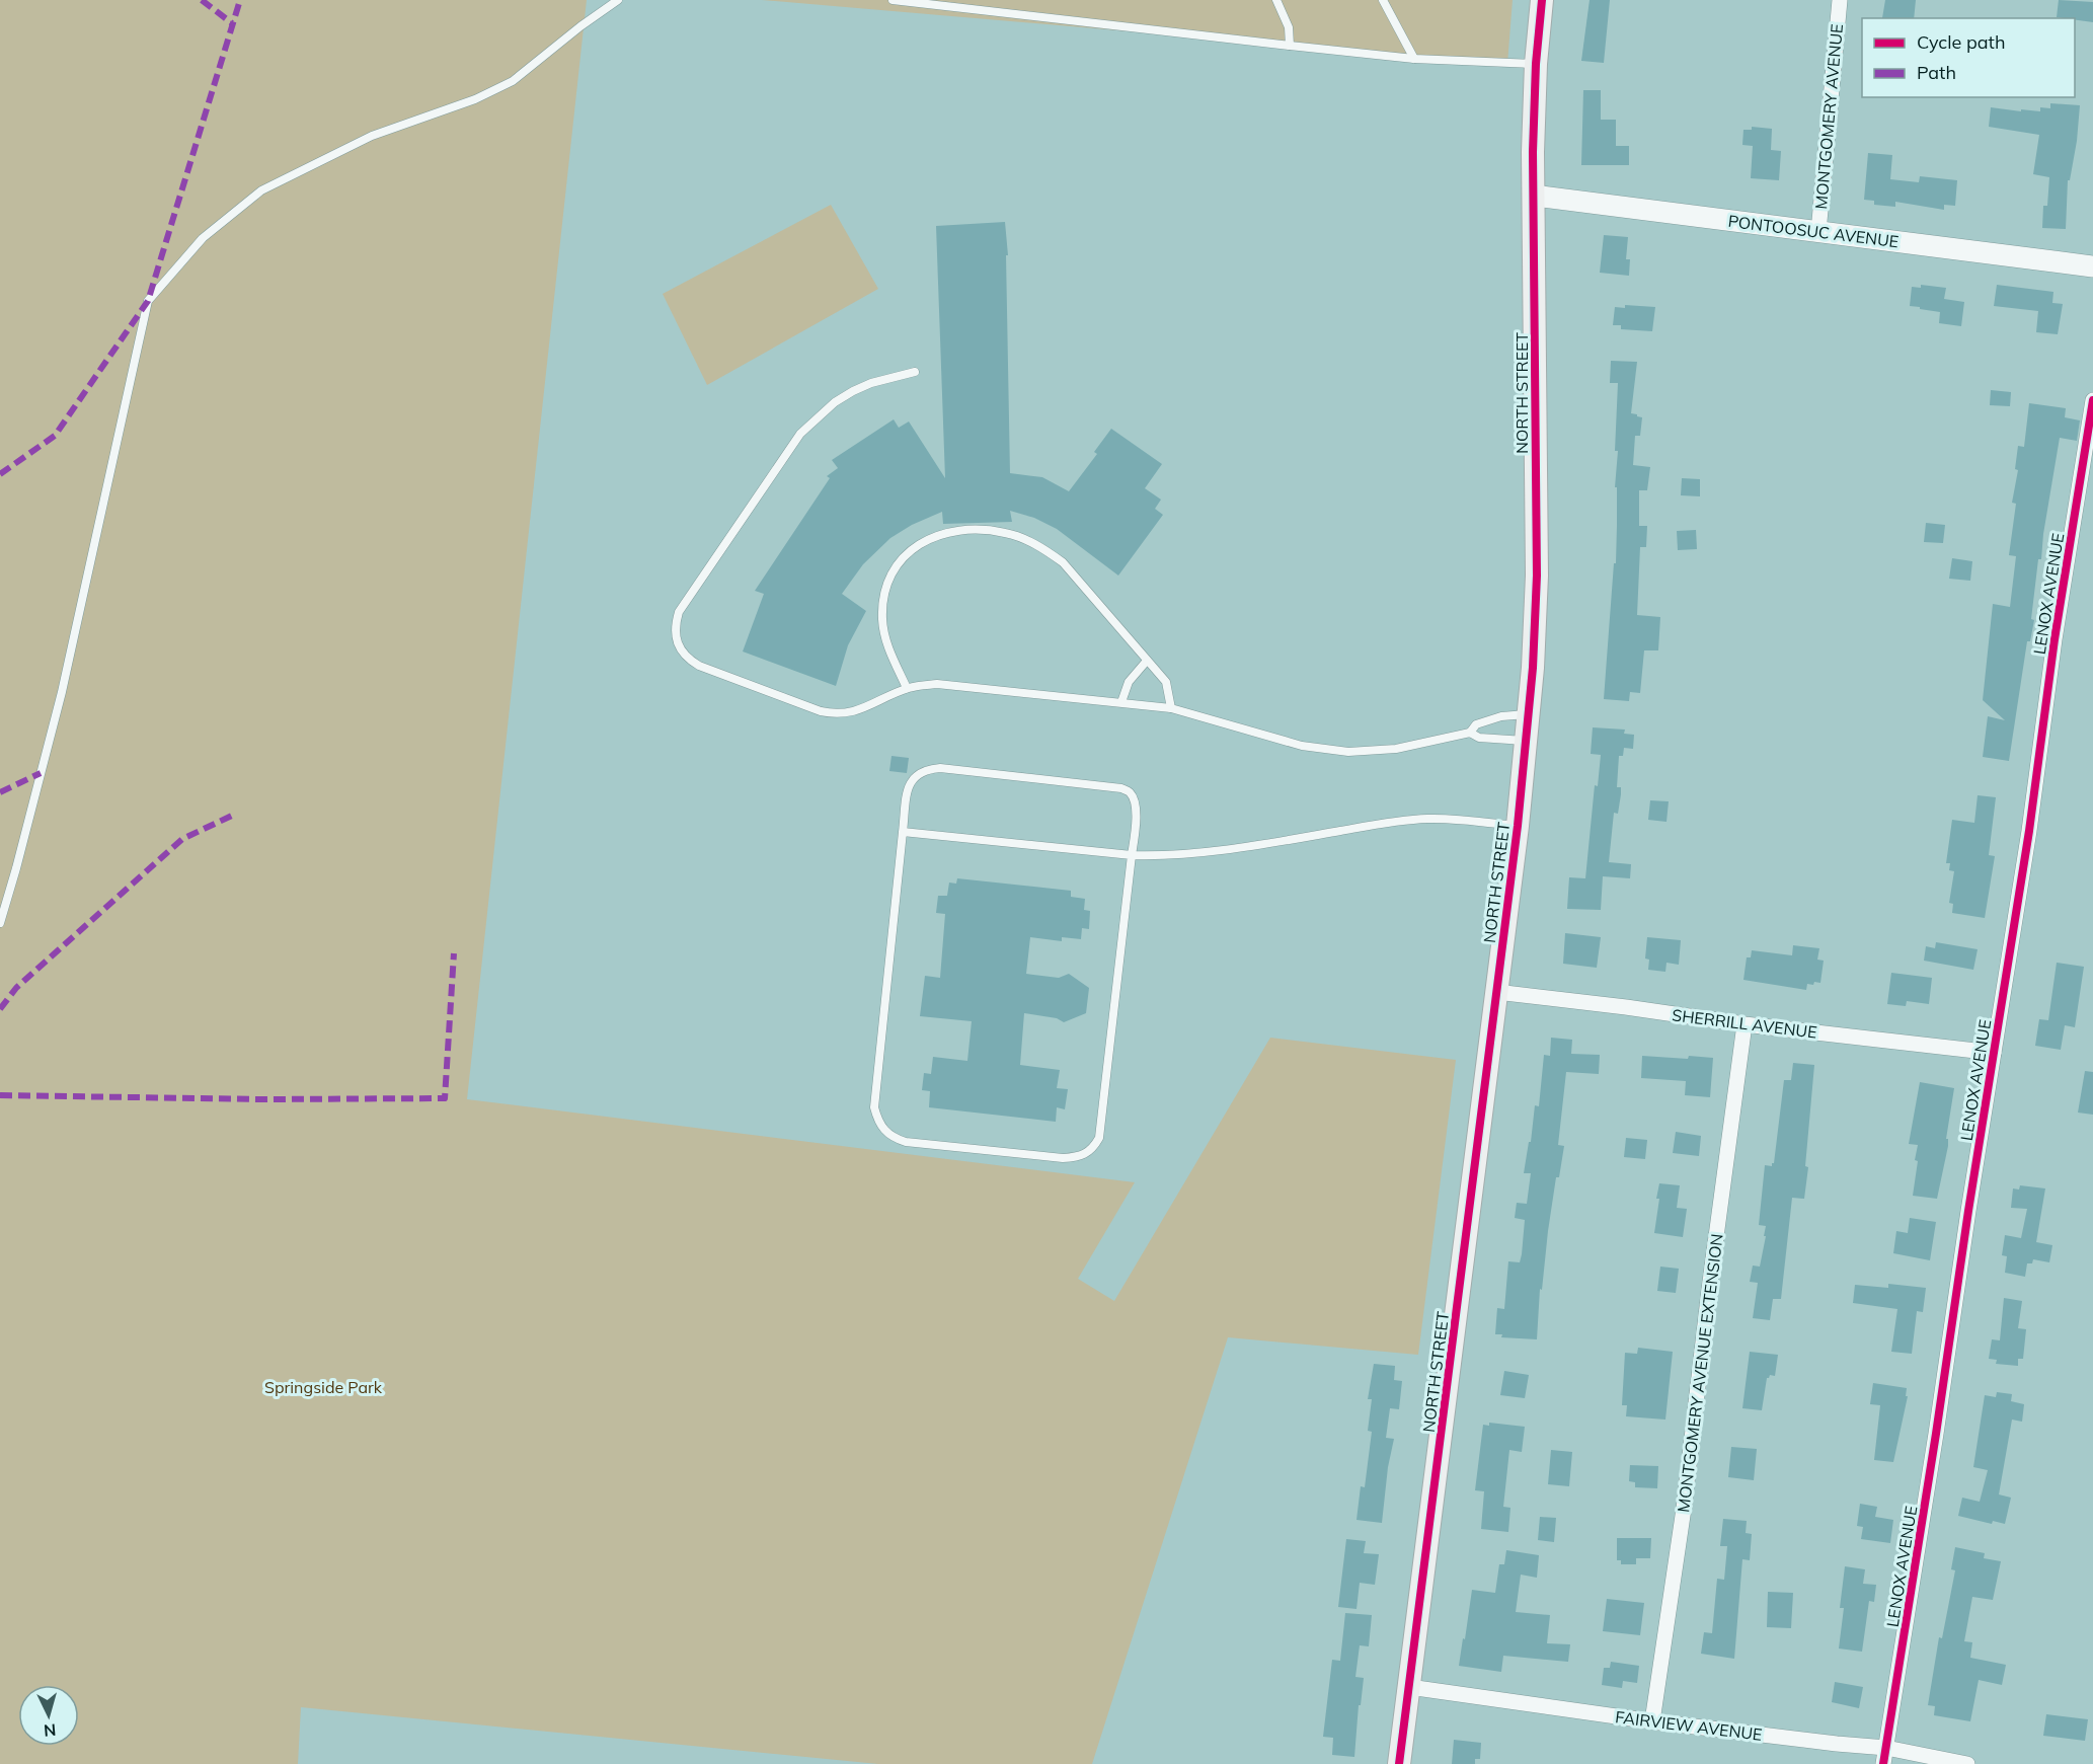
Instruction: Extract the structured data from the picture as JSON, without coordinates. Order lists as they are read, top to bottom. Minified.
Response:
{"streets":{"main road":["NORTH STREET"],"street":["MONTGOMERY AVENUE","PONTOOSUC AVENUE","LENOX AVENUE","SHERRILL AVENUE","MONTGOMERY AVENUE EXTENSION","FAIRVIEW AVENUE"]},"crossings":[["MONTGOMERY AVENUE","PONTOOSUC AVENUE"],["PONTOOSUC AVENUE","NORTH STREET"],["NORTH STREET","SHERRILL AVENUE"],["NORTH STREET","FAIRVIEW AVENUE"],["LENOX AVENUE","SHERRILL AVENUE"],["LENOX AVENUE","FAIRVIEW AVENUE"],["SHERRILL AVENUE","MONTGOMERY AVENUE EXTENSION"],["MONTGOMERY AVENUE EXTENSION","FAIRVIEW AVENUE"]],"parks":["Springside Park"],"legend":["Cycle path","Path"],"north":"bottom"}
